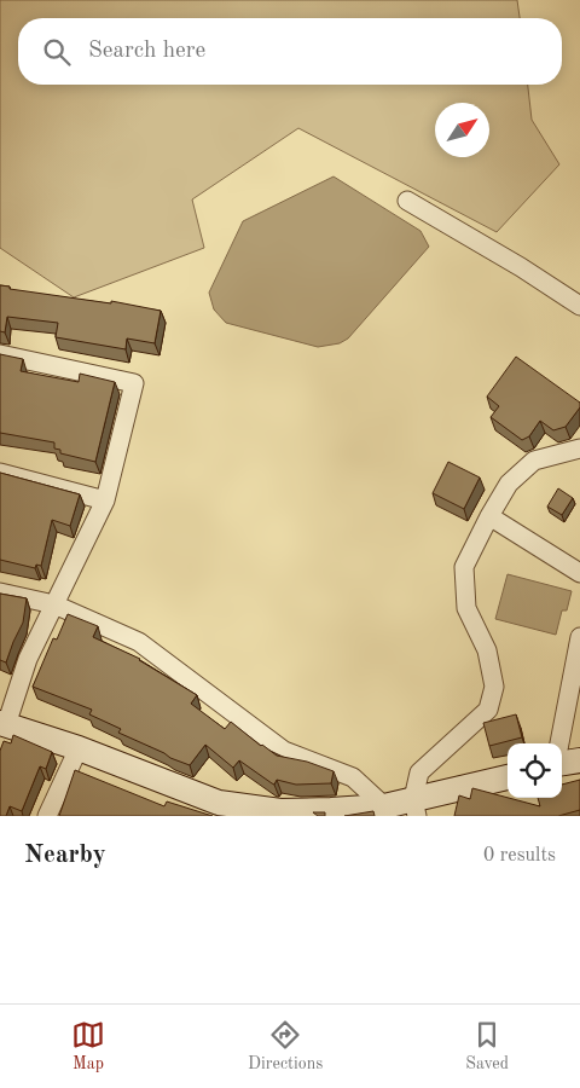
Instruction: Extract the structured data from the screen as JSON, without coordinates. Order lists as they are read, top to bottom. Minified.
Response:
{"north":"top right","page":{"search":"Search here","heading":["Nearby","0 results"],"nav":["Map","Directions","Saved"]}}
